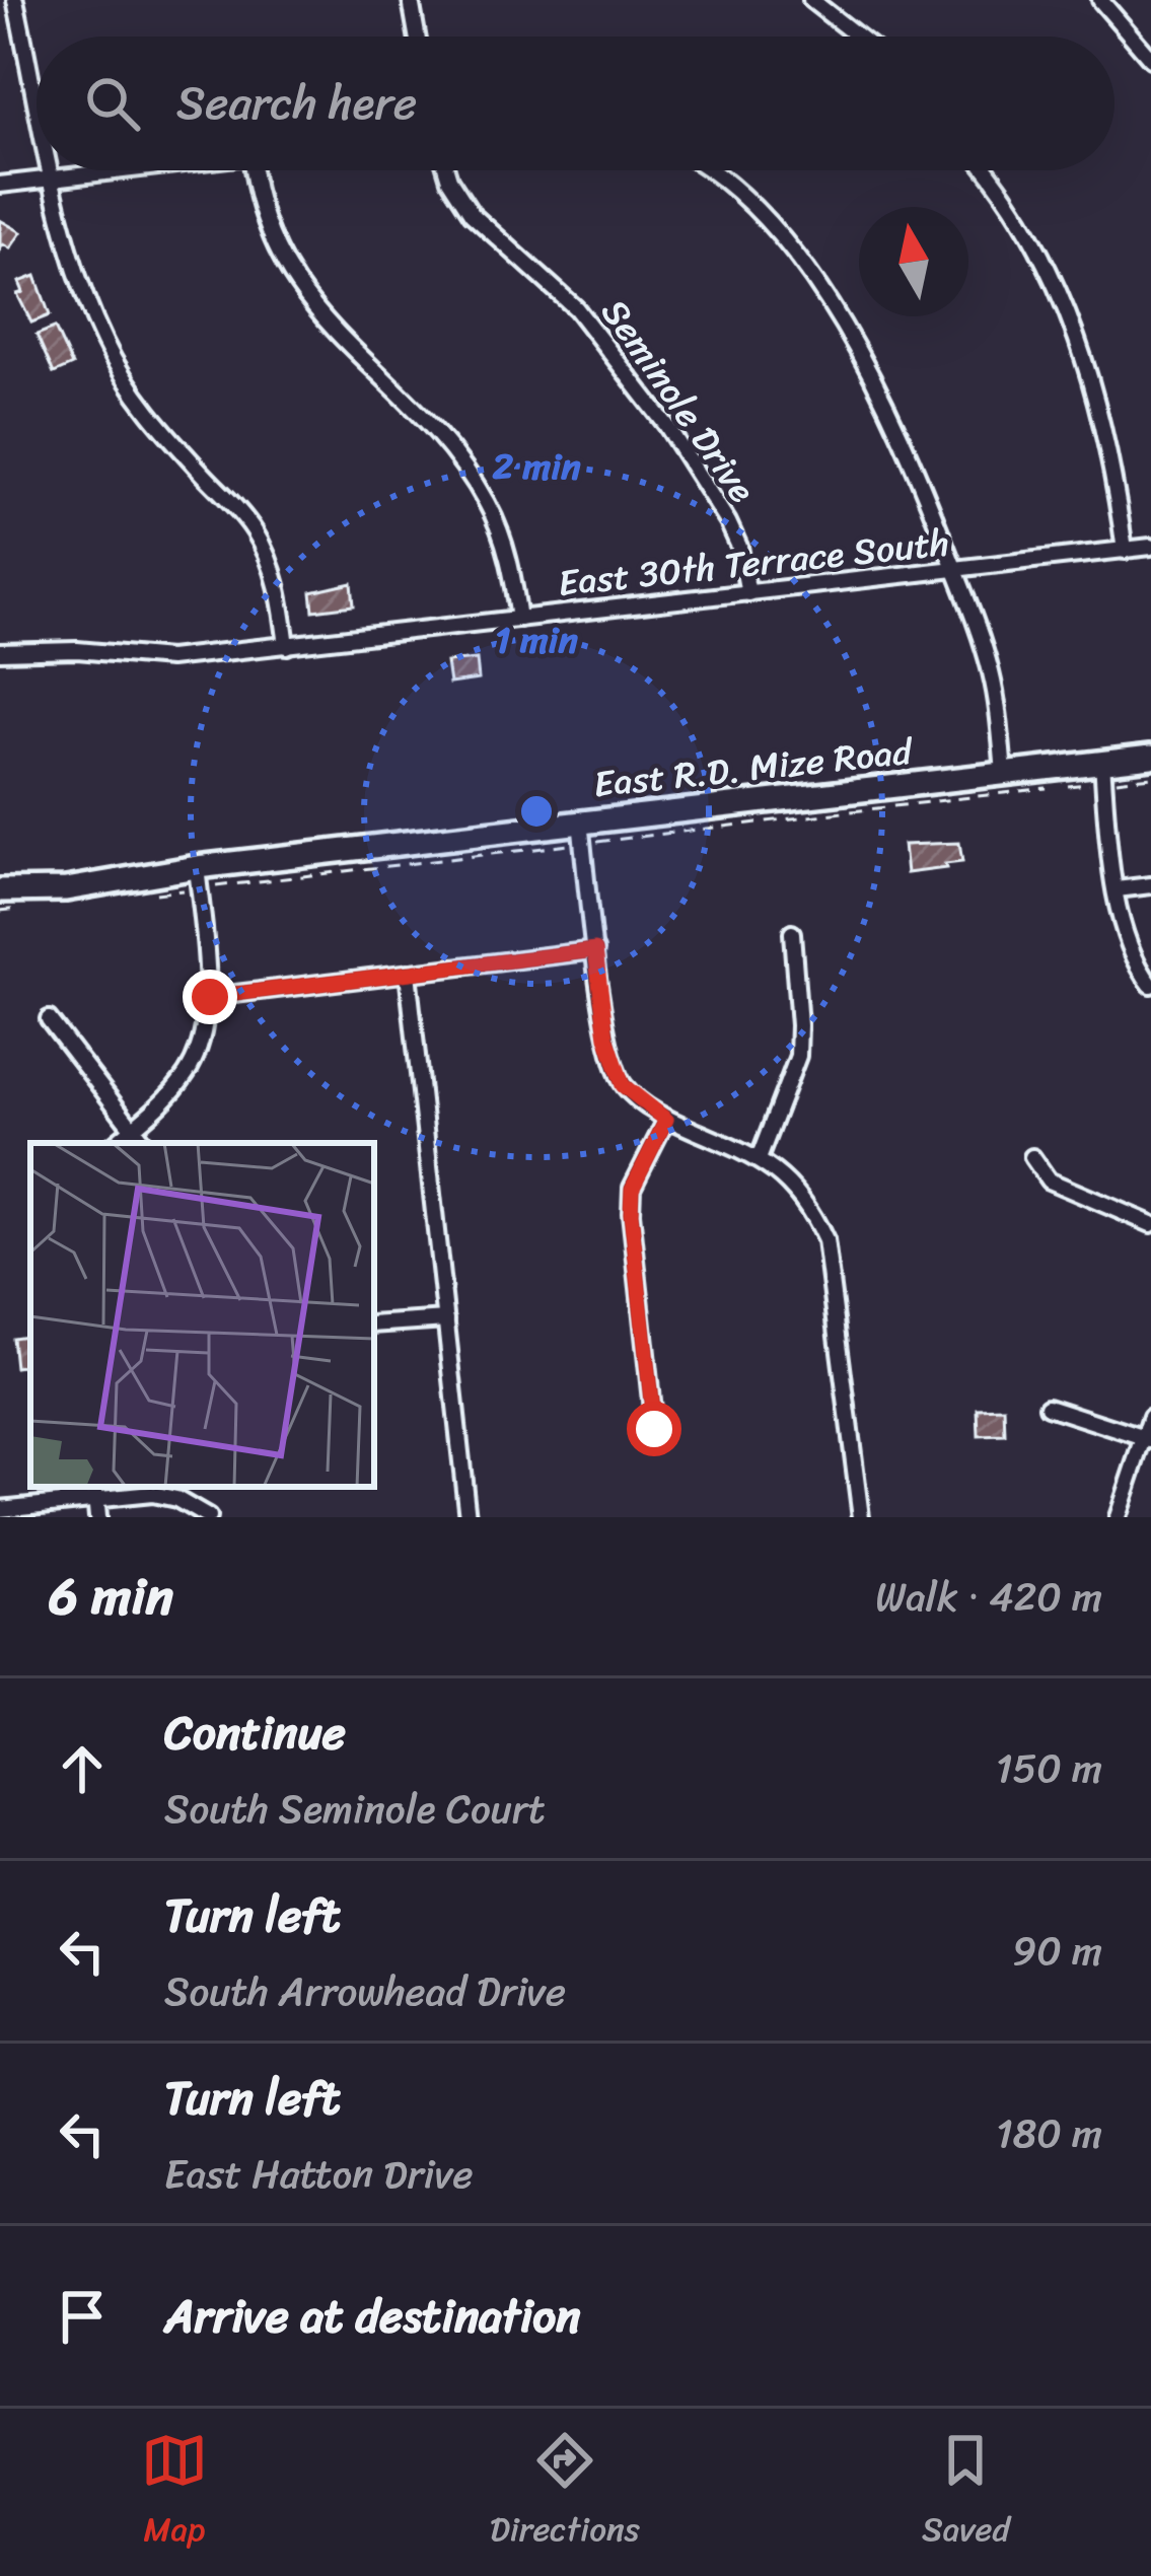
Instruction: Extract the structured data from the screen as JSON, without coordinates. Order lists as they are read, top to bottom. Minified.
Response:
{"streets":{"main road":["East R.D. Mize Road"],"street":["Seminole Drive","East 30th Terrace South"]},"crossings":[["Seminole Drive","East 30th Terrace South"]],"north":"top","page":{"search":"Search here","heading":["6 min","Walk · 420 m"],"list":[["Continue","South Seminole Court","150 m"],["Turn left","South Arrowhead Drive","90 m"],["Turn left","East Hatton Drive","180 m"],"Arrive at destination"],"nav":["Map","Directions","Saved"]},"rings":["2 min","1 min"]}
